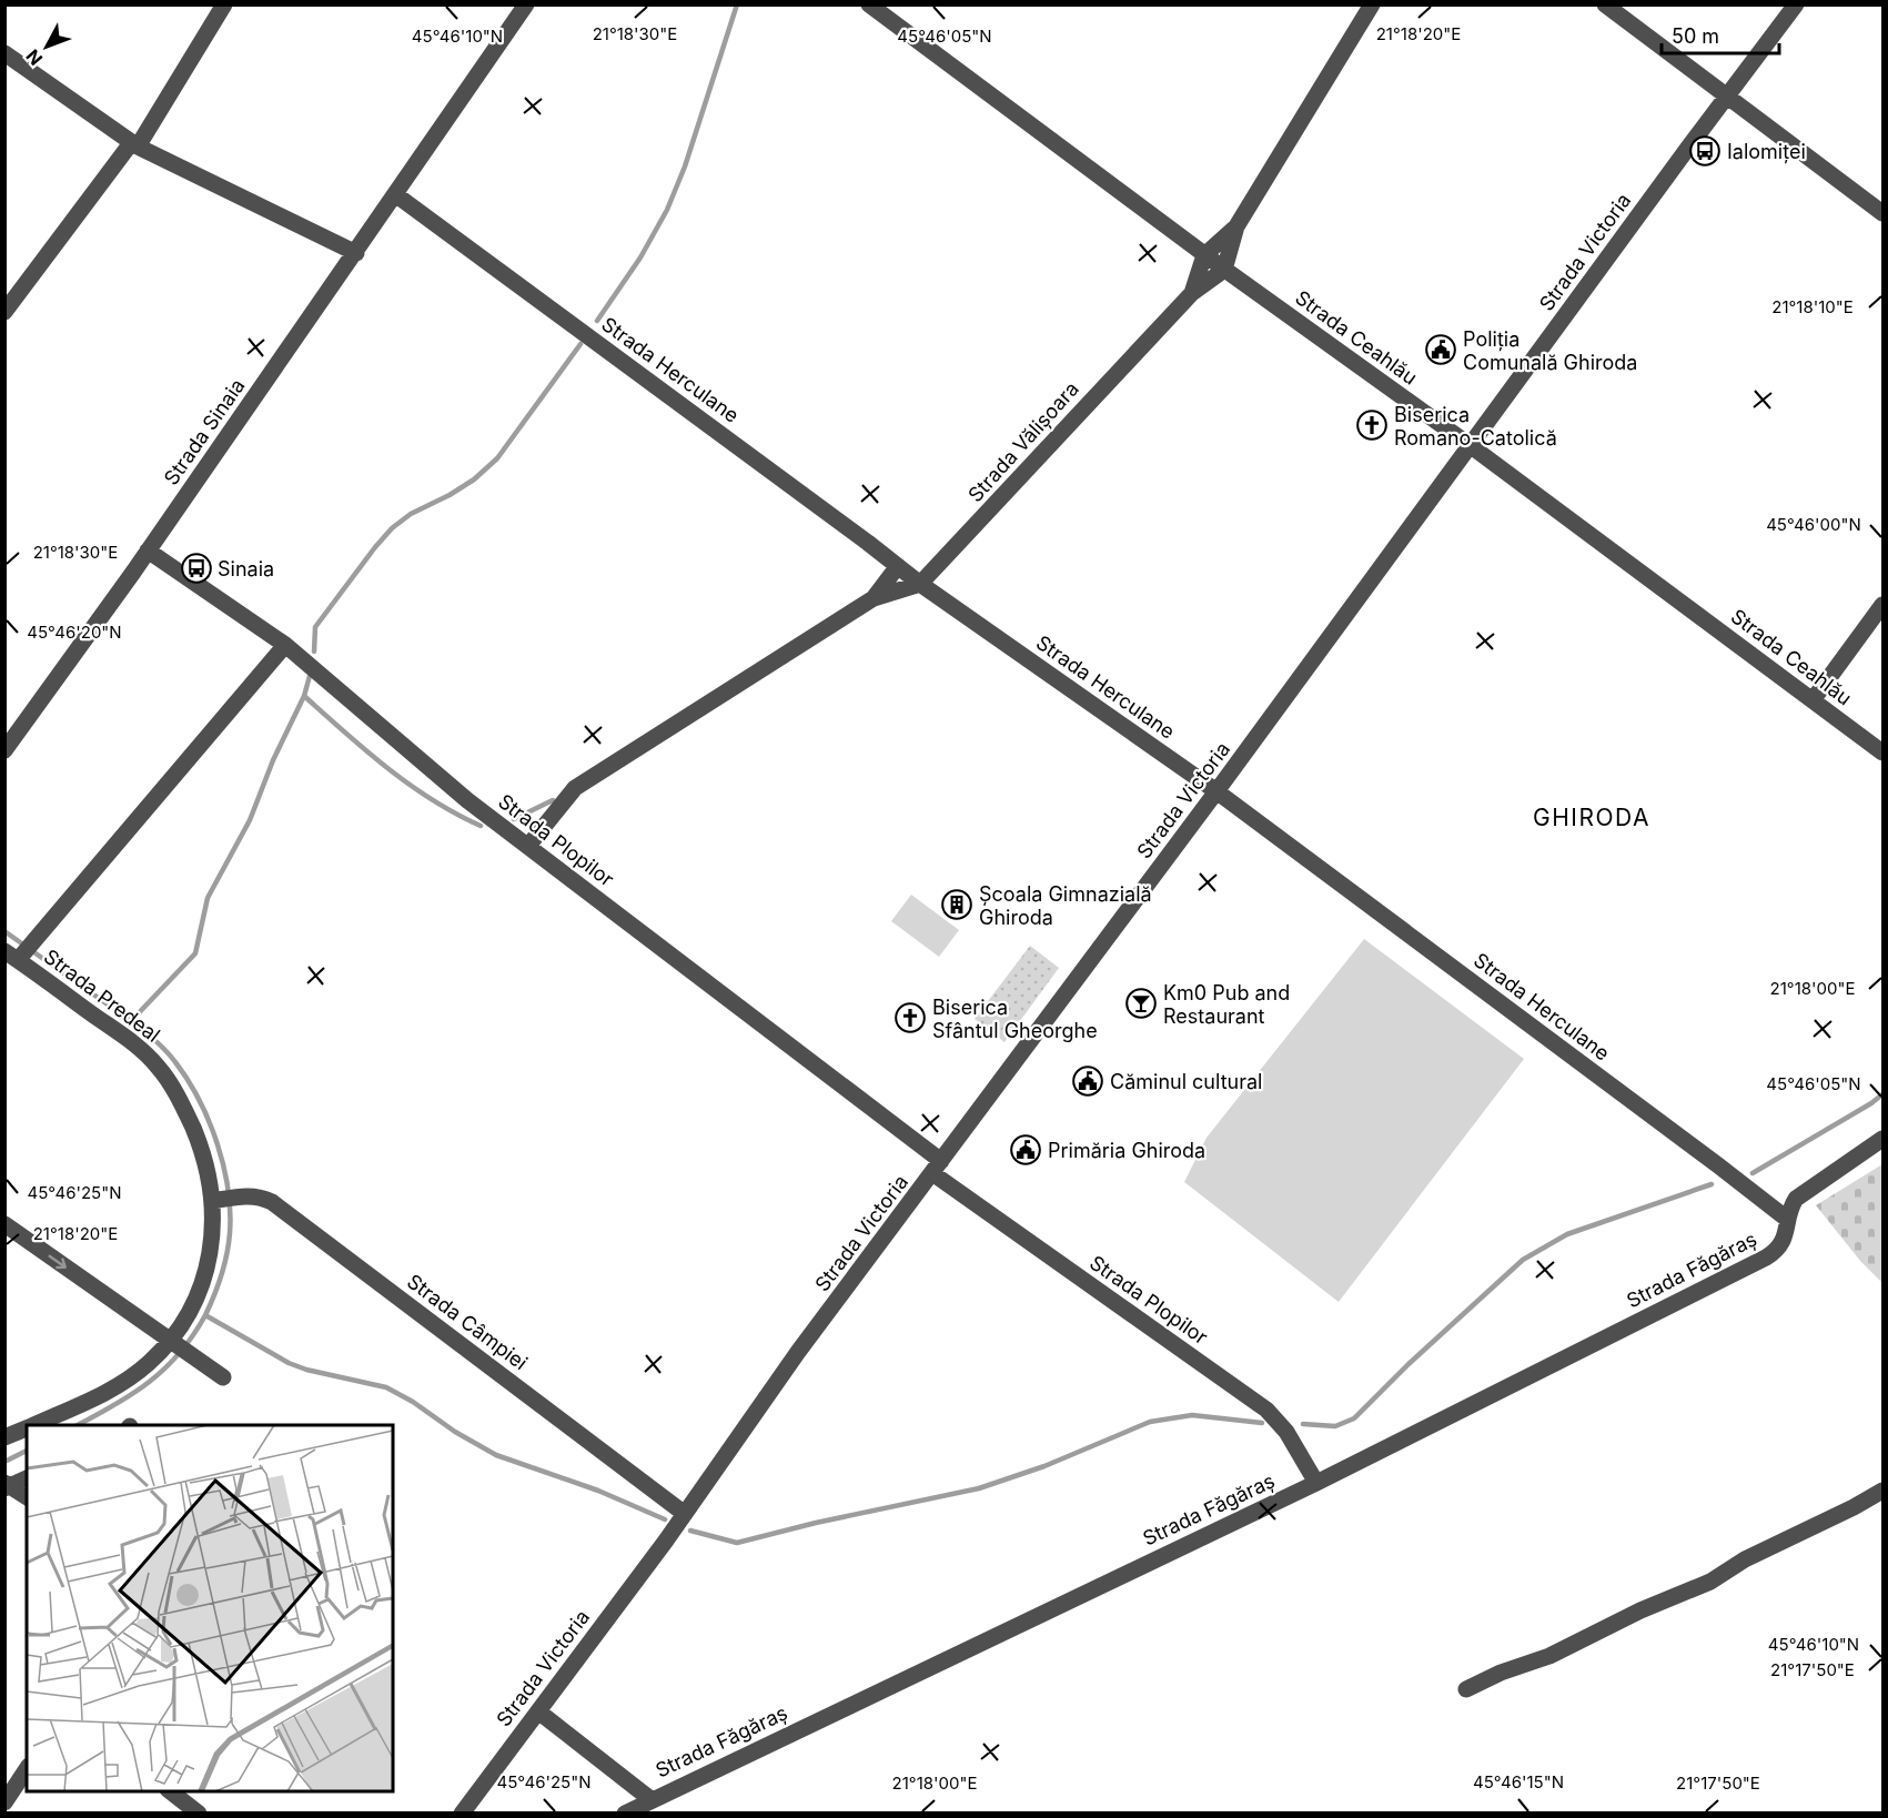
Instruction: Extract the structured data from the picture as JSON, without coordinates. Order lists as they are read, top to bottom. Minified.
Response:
{"streets":{"street":["Strada Victoria","Strada Ceahlău","Strada Herculane","Strada Sinaia","Strada Vălișoara","Strada Plopilor","Strada Predeal","Strada Făgăraș","Strada Câmpiei"]},"crossings":[["Strada Victoria","Strada Ceahlău"],["Strada Victoria","Strada Herculane"],["Strada Victoria","Strada Plopilor"],["Strada Victoria","Strada Câmpiei"],["Strada Ceahlău","Strada Vălișoara"],["Strada Herculane","Strada Sinaia"],["Strada Herculane","Strada Vălișoara"],["Strada Herculane","Strada Făgăraș"],["Strada Sinaia","Strada Plopilor"],["Strada Vălișoara","Strada Plopilor"],["Strada Plopilor","Strada Făgăraș"],["Strada Predeal","Strada Câmpiei"]],"districts":["GHIRODA"],"places":{"bus stop":["Ialomiței","Sinaia"],"public building":["Poliția Comunală Ghiroda","Căminul cultural","Primăria Ghiroda"],"church":["Biserica Romano-Catolică","Biserica Sfântul Gheorghe"],"building":["Școala Gimnazială Ghiroda"],"bar":["Km0 Pub and Restaurant"]},"scale_bar":"50 m","north":"bottom left","coordinates":["21°18'30\"E","21°18'20\"E","45°46'10\"N","45°46'05\"N","21°18'10\"E","45°46'00\"N","45°46'20\"N","21°18'00\"E","45°46'25\"N","21°17'50\"E","45°46'15\"N"]}
